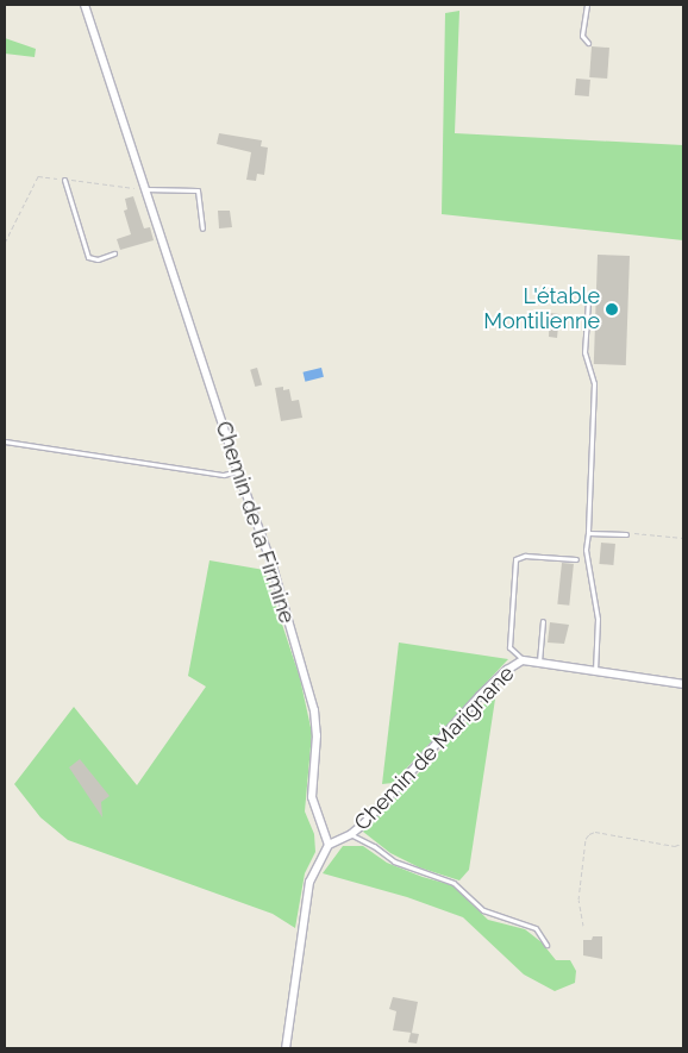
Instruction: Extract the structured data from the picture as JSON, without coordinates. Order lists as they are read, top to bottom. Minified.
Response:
{"streets":{"street":["Chemin de la Firmine","Chemin de Marignane"]},"crossings":[["Chemin de la Firmine","Chemin de Marignane"]],"places":["L'étable Montilienne"]}
